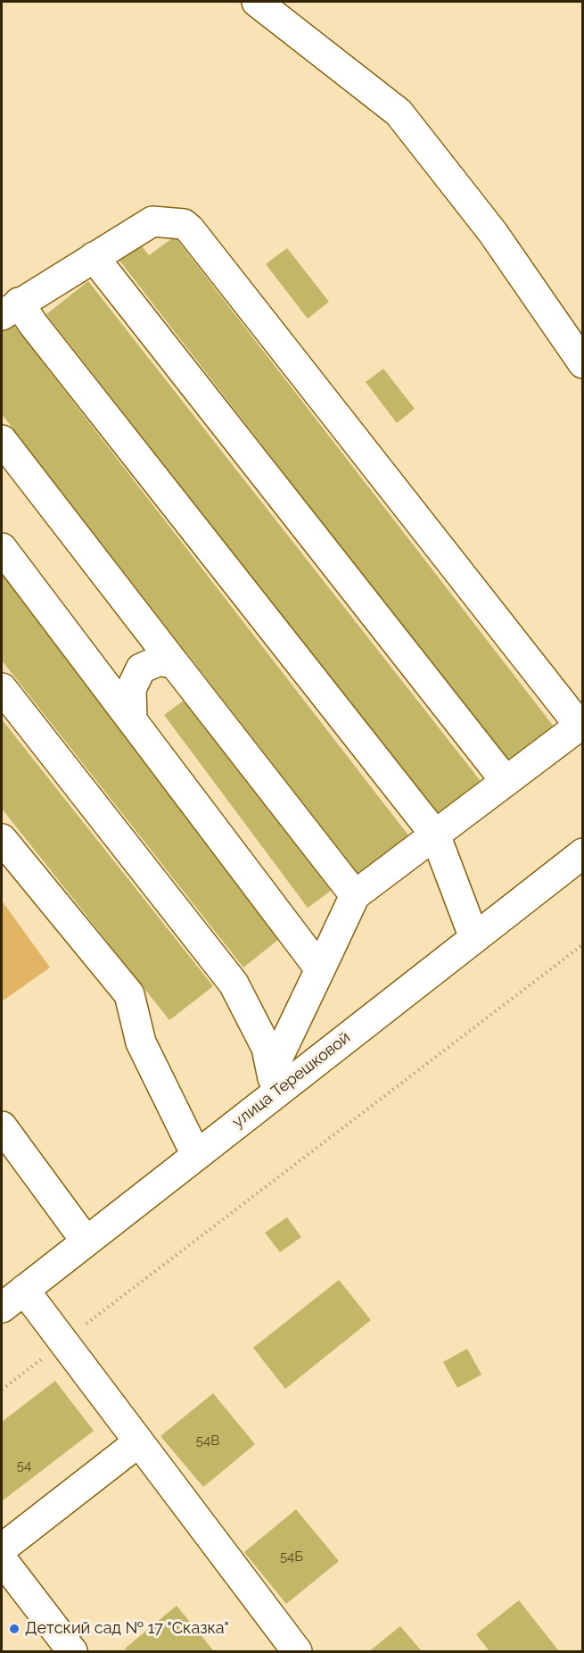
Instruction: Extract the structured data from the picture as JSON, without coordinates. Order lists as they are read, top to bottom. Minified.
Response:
{"streets":{"street":["улица Терешковой"]},"places":["Детский сад № 17 \"Сказка\""],"house_numbers":["54В","54","54Б"]}
